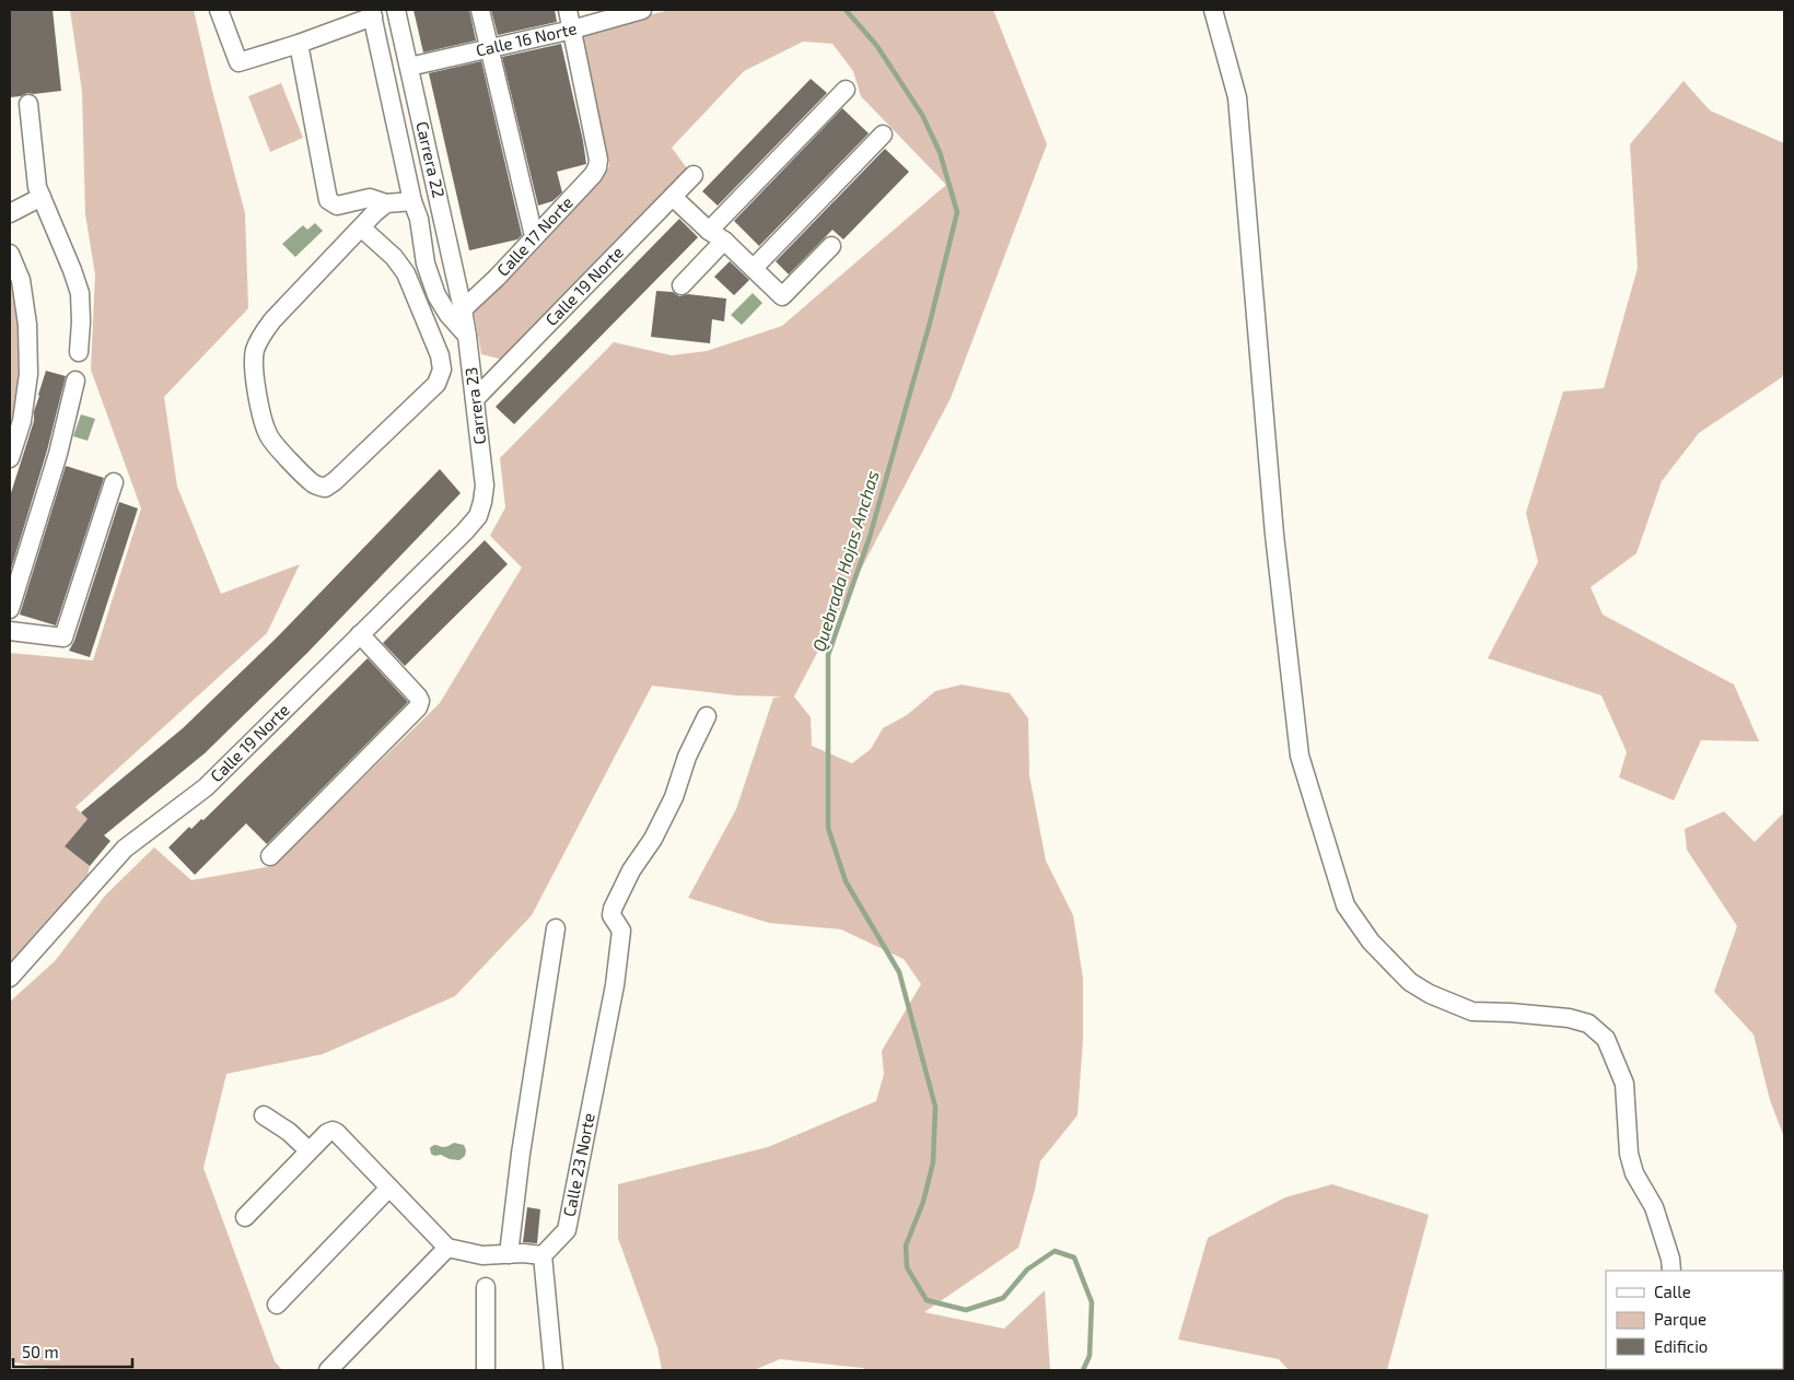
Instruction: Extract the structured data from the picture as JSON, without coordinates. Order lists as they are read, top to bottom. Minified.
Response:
{"streets":{"street":["Calle 16 Norte","Carrera 22","Calle 17 Norte","Calle 19 Norte","Carrera 23","Calle 23 Norte"]},"crossings":[["Calle 16 Norte","Carrera 22"],["Calle 16 Norte","Calle 17 Norte"],["Carrera 22","Calle 17 Norte"],["Carrera 22","Carrera 23"],["Calle 17 Norte","Carrera 23"],["Calle 19 Norte","Carrera 23"]],"water":["Quebrada Hojas Anchas"],"legend":["Calle","Parque","Edificio"],"scale_bar":"50 m"}
